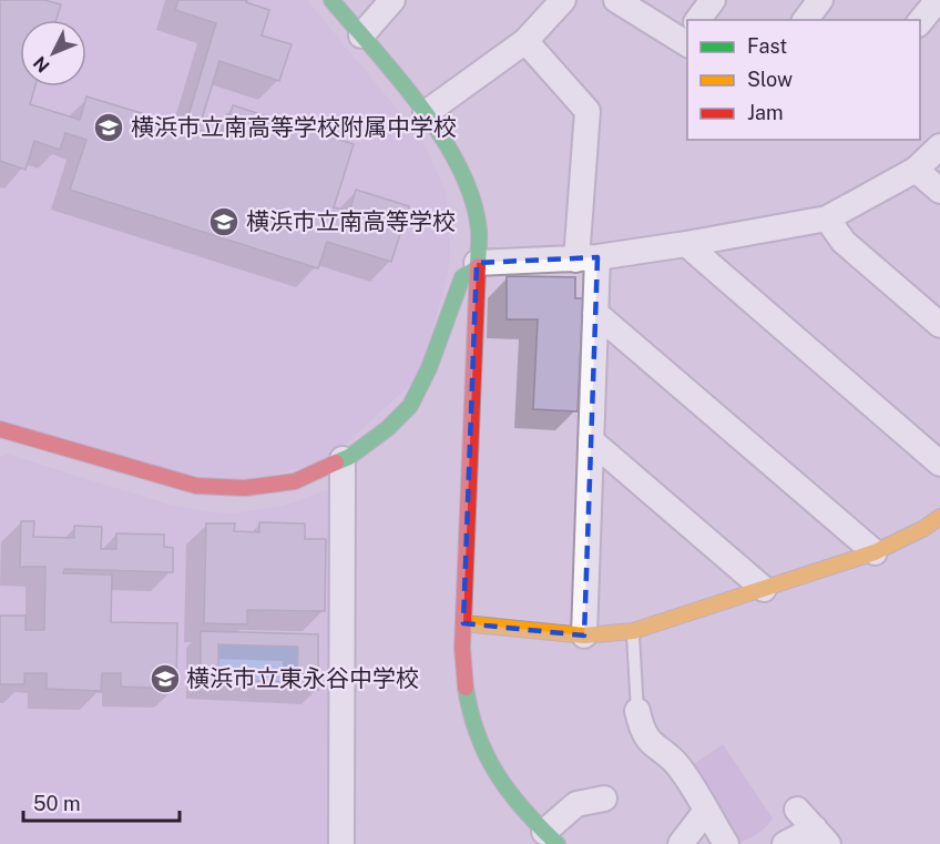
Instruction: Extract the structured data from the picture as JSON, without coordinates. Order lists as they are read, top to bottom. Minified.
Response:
{"places":{"school or university":["横浜市立南高等学校附属中学校","横浜市立南高等学校","横浜市立東永谷中学校"]},"legend":["Fast","Slow","Jam"],"scale_bar":"50 m","north":"bottom left"}
